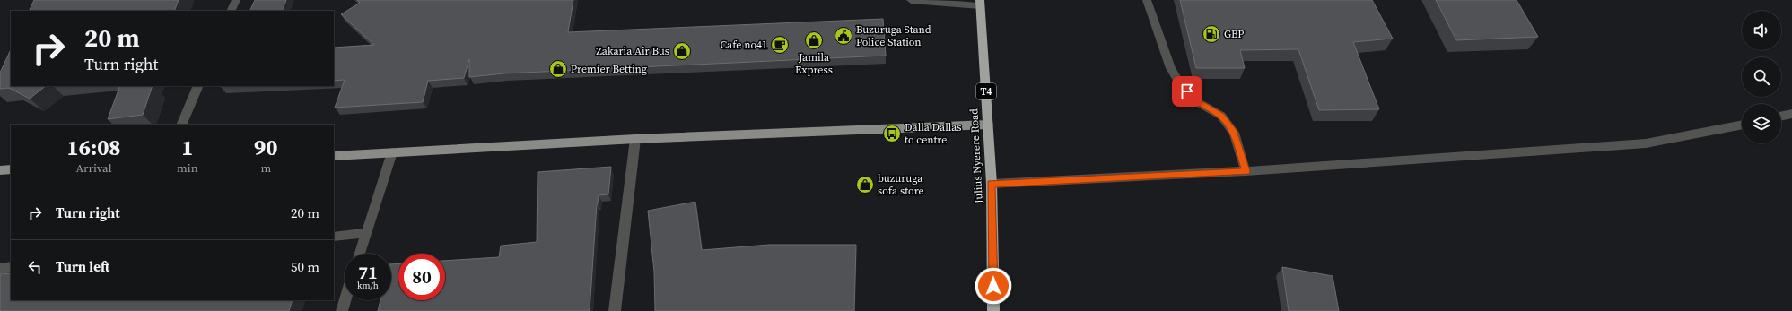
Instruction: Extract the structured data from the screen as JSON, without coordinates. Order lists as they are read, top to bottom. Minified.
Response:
{"streets":{"highway":["T4","Julius Nyerere Road"]},"places":{"fuel station":["GBP"],"public building":["Buzuruga Stand Police Station"],"shop":["Jamila Express","Zakaria Air Bus","Premier Betting","buzuruga sofa store"],"cafe":["Cafe no41"],"bus stop":["Dalla Dallas to centre"]},"page":{"turn":["20 m","Turn right"],"eta":["16:08","Arrival","1","min","90","m"],"list":[{"name":"Turn right","value":"20 m"},{"name":"Turn left","value":"50 m"}],"speed":"71 km/h","limit":"80"}}
